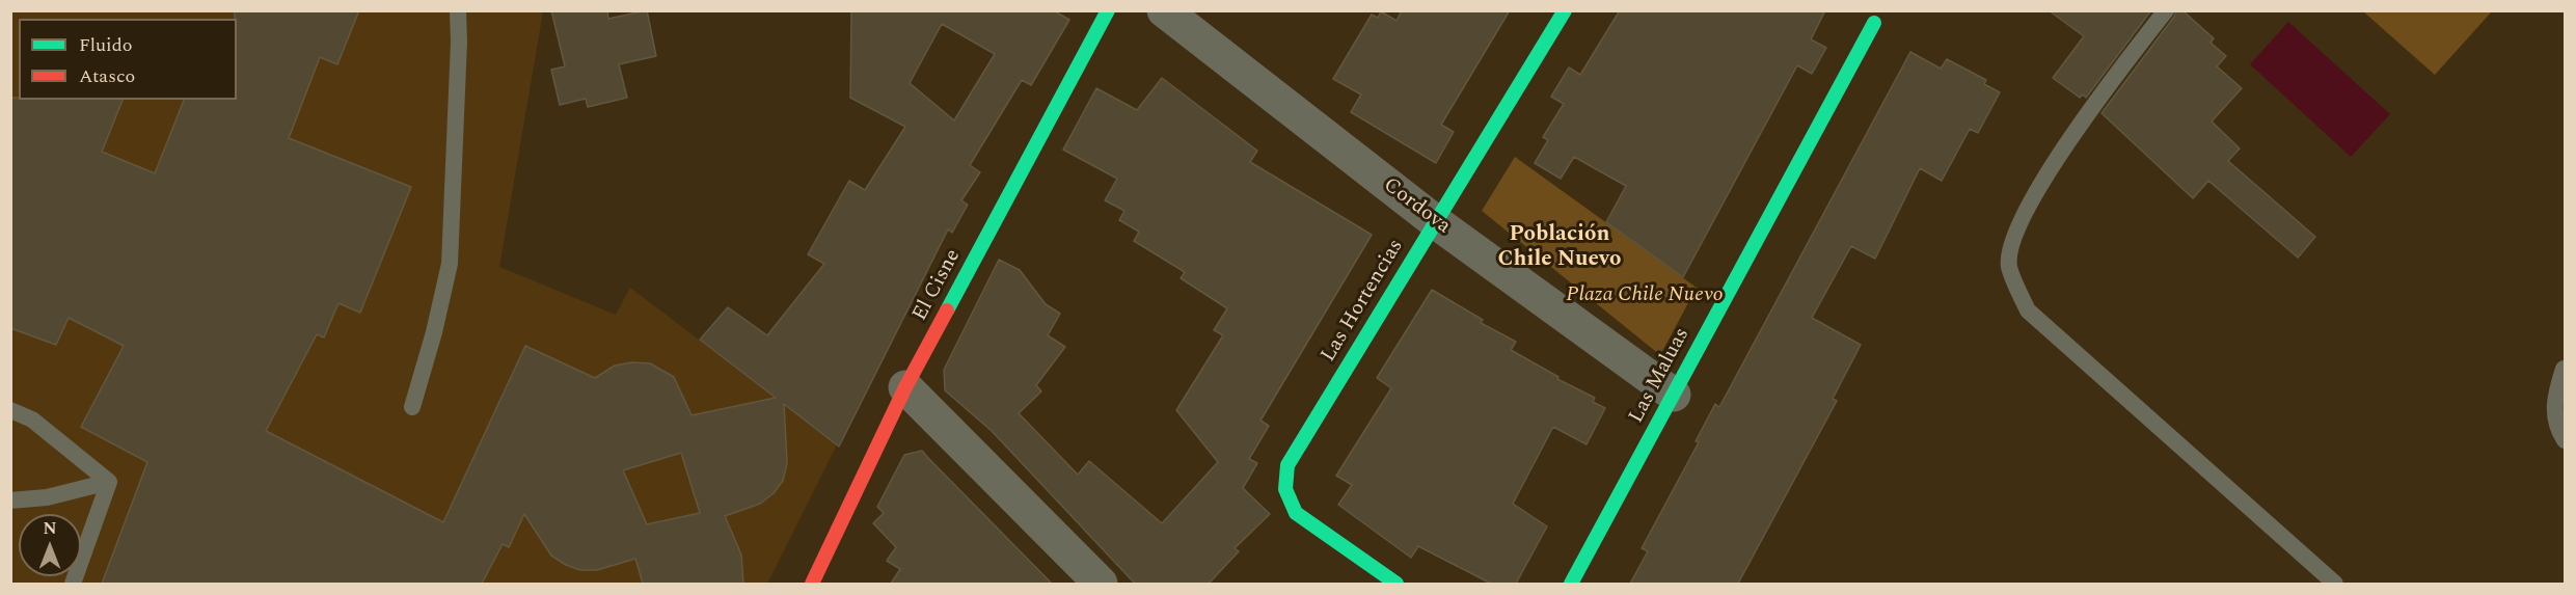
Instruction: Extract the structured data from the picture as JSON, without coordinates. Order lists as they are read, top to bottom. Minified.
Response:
{"streets":{"street":["Cordova","El Cisne","Las Hortencias","Las Maluas"]},"crossings":[["Cordova","Las Hortencias"],["Cordova","Las Maluas"]],"districts":["Población Chile Nuevo"],"parks":["Plaza Chile Nuevo"],"legend":["Fluido","Atasco"],"north":"top"}
